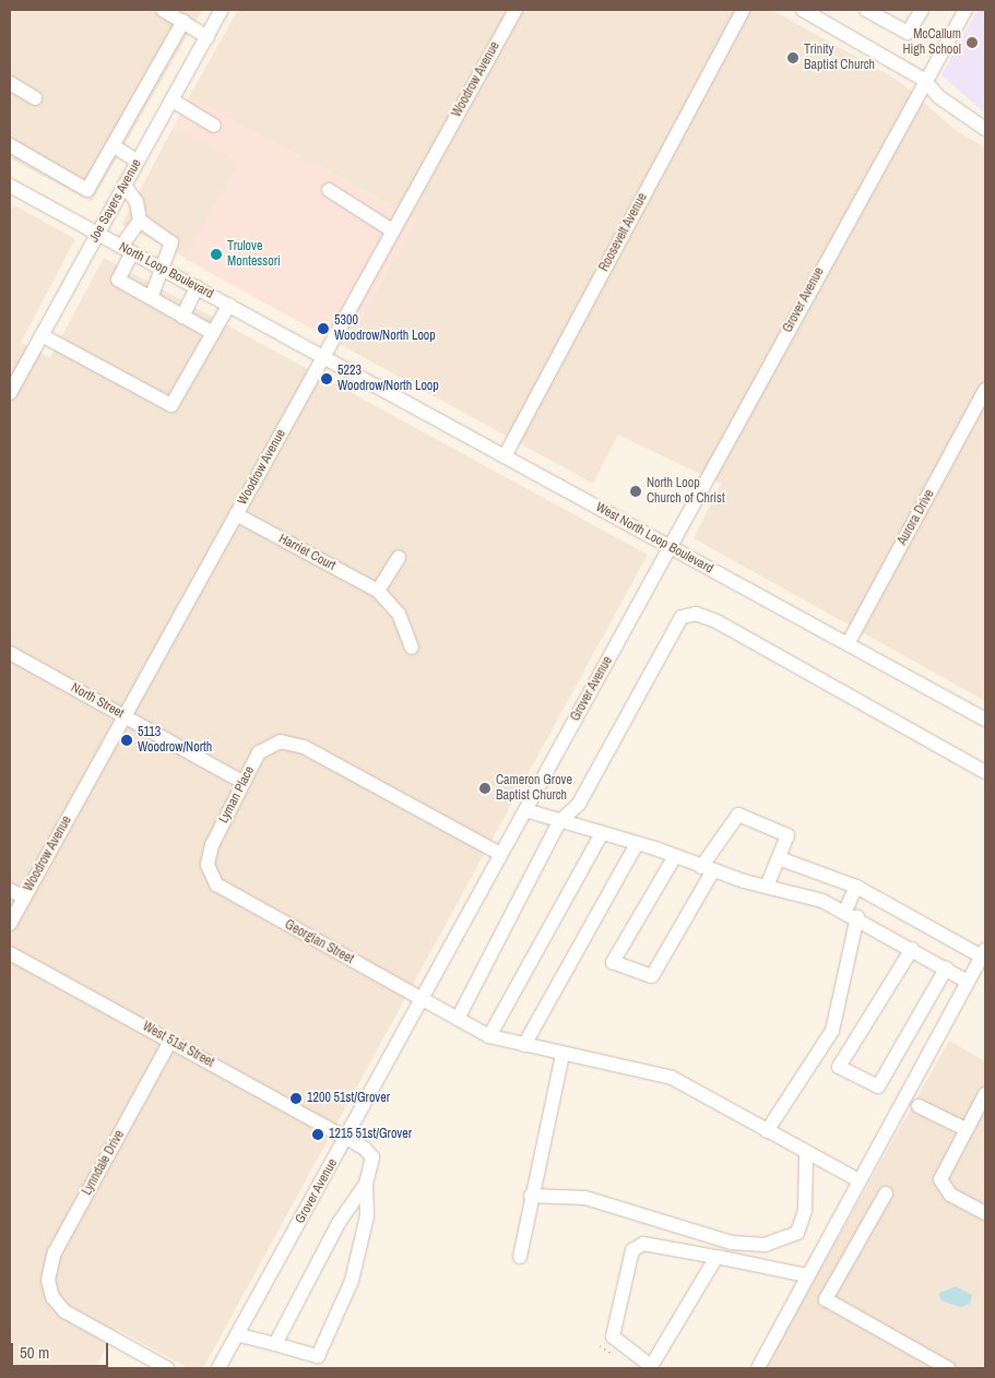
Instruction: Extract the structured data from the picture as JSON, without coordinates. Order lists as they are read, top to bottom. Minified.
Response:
{"streets":{"street":["Woodrow Avenue","Joe Sayers Avenue","Roosevelt Avenue","North Loop Boulevard","Grover Avenue","Aurora Drive","West North Loop Boulevard","Harriet Court","North Street","Lyman Place","Georgian Street","West 51st Street","Lynndale Drive"]},"crossings":[["Woodrow Avenue","North Loop Boulevard"],["Woodrow Avenue","West North Loop Boulevard"],["Woodrow Avenue","Harriet Court"],["Woodrow Avenue","North Street"],["Joe Sayers Avenue","North Loop Boulevard"],["Roosevelt Avenue","West North Loop Boulevard"],["North Loop Boulevard","West North Loop Boulevard"],["Grover Avenue","West North Loop Boulevard"],["Grover Avenue","Lyman Place"],["Grover Avenue","Georgian Street"],["Grover Avenue","West 51st Street"],["Aurora Drive","West North Loop Boulevard"],["North Street","Lyman Place"],["Lyman Place","Georgian Street"],["West 51st Street","Lynndale Drive"]],"places":["McCallum High School","Trinity Baptist Church","Trulove Montessori","5300 Woodrow/North Loop","5223 Woodrow/North Loop","North Loop Church of Christ","5113 Woodrow/North","Cameron Grove Baptist Church","1200 51st/Grover","1215 51st/Grover"],"scale_bar":"50 m"}
